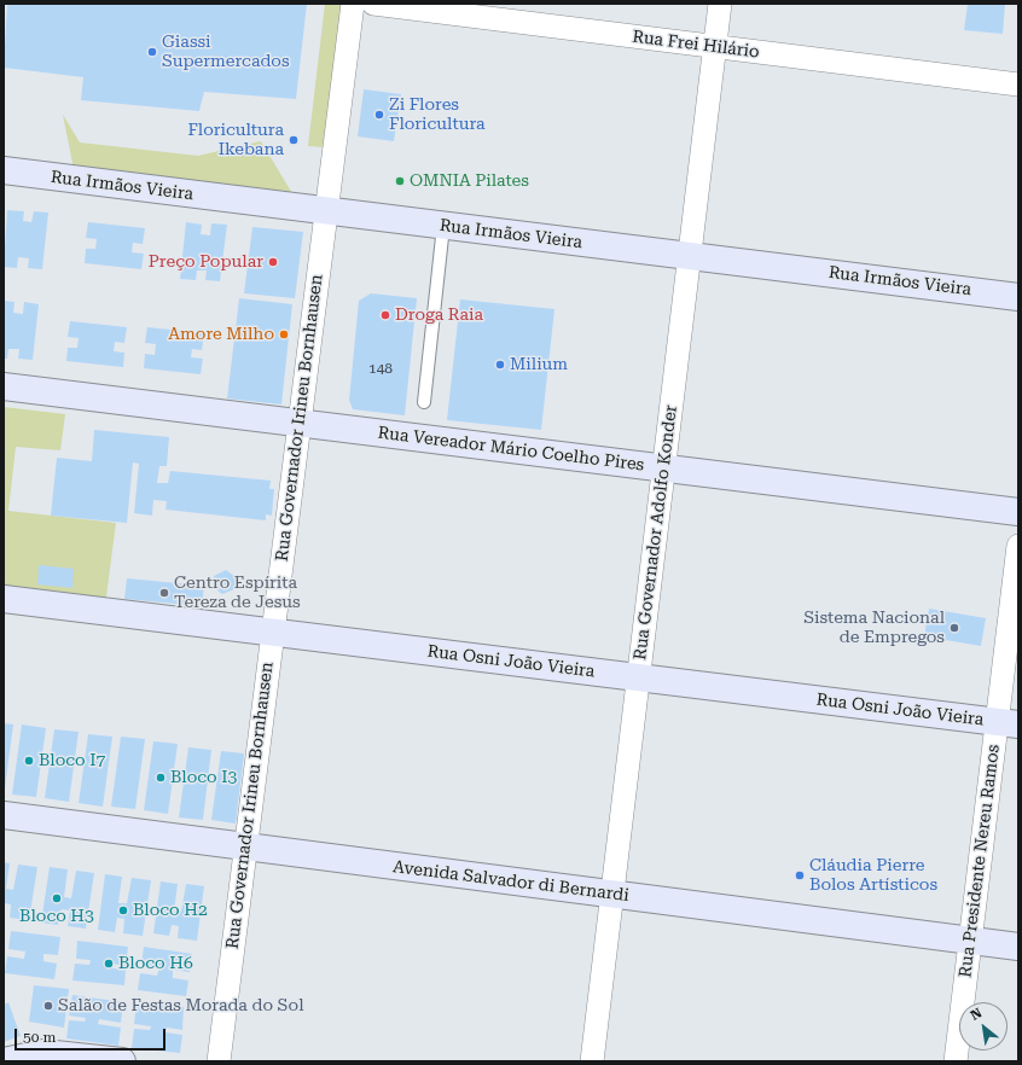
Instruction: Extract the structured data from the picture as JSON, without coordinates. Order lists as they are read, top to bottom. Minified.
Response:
{"streets":{"street":["Rua Frei Hilário","Rua Irmãos Vieira","Rua Governador Irineu Bornhausen","Rua Vereador Mário Coelho Pires","Rua Governador Adolfo Konder","Rua Osni João Vieira","Rua Presidente Nereu Ramos","Avenida Salvador di Bernardi"]},"crossings":[["Rua Frei Hilário","Rua Governador Adolfo Konder"],["Rua Irmãos Vieira","Rua Governador Irineu Bornhausen"],["Rua Irmãos Vieira","Rua Governador Adolfo Konder"],["Rua Governador Irineu Bornhausen","Rua Vereador Mário Coelho Pires"],["Rua Governador Irineu Bornhausen","Rua Osni João Vieira"],["Rua Governador Irineu Bornhausen","Avenida Salvador di Bernardi"],["Rua Vereador Mário Coelho Pires","Rua Governador Adolfo Konder"],["Rua Governador Adolfo Konder","Rua Osni João Vieira"],["Rua Governador Adolfo Konder","Avenida Salvador di Bernardi"],["Rua Osni João Vieira","Rua Presidente Nereu Ramos"],["Rua Presidente Nereu Ramos","Avenida Salvador di Bernardi"]],"places":["Giassi Supermercados","Zi Flores Floricultura","Floricultura Ikebana","OMNIA Pilates","Preço Popular","Droga Raia","Amore Milho","Milium","Centro Espírita Tereza de Jesus","Sistema Nacional de Empregos","Bloco I7","Bloco I3","Cláudia Pierre Bolos Artísticos","Bloco H3","Bloco H2","Bloco H6","Salão de Festas Morada do Sol"],"house_numbers":["148"],"scale_bar":"50 m","north":"top left"}
